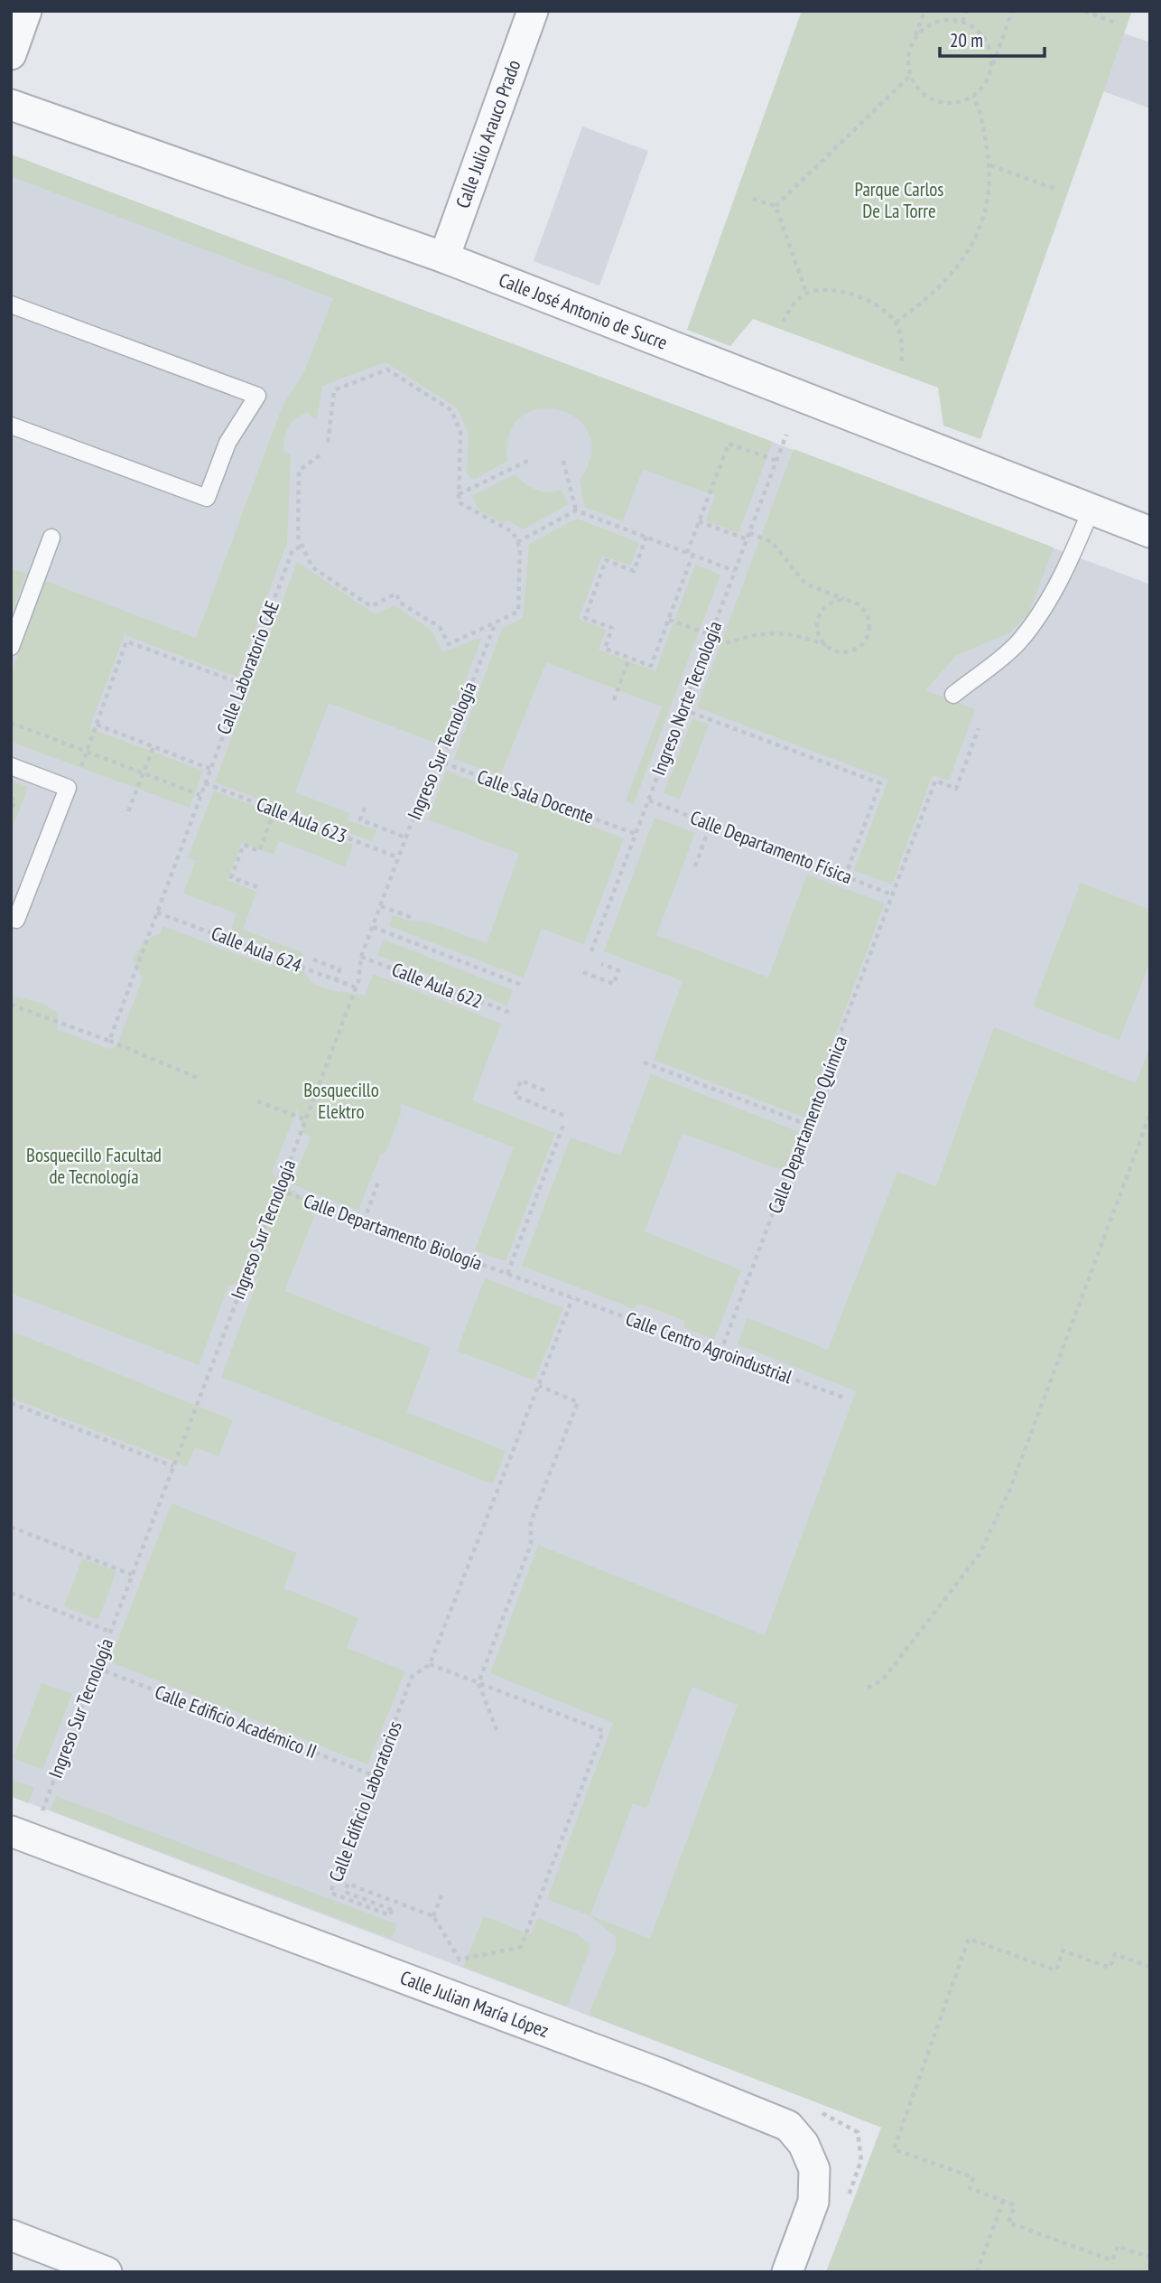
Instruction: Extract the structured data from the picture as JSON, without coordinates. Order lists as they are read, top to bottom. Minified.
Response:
{"streets":{"street":["Calle Julio Arauco Prado","Calle José Antonio de Sucre","Calle Julian María López"],"path":["Calle Laboratorio CAE","Ingreso Norte Tecnología","Ingreso Sur Tecnología","Calle Sala Docente","Calle Aula 623","Calle Departamento Física","Calle Aula 624","Calle Aula 622","Calle Departamento Química","Calle Departamento Biología","Calle Centro Agroindustrial","Calle Edificio Académico II","Calle Edificio Laboratorios"]},"crossings":[["Calle Julio Arauco Prado","Calle José Antonio de Sucre"],["Calle Laboratorio CAE","Calle Aula 623"],["Calle Laboratorio CAE","Calle Aula 624"],["Ingreso Norte Tecnología","Calle Sala Docente"],["Ingreso Norte Tecnología","Calle Departamento Física"],["Ingreso Sur Tecnología","Calle Sala Docente"],["Ingreso Sur Tecnología","Calle Aula 623"],["Ingreso Sur Tecnología","Calle Aula 624"],["Ingreso Sur Tecnología","Calle Aula 622"],["Ingreso Sur Tecnología","Calle Departamento Biología"],["Ingreso Sur Tecnología","Calle Edificio Académico II"],["Ingreso Sur Tecnología","Calle Julian María López"],["Calle Departamento Física","Calle Departamento Química"],["Calle Departamento Química","Calle Centro Agroindustrial"],["Calle Departamento Biología","Calle Centro Agroindustrial"],["Calle Edificio Académico II","Calle Edificio Laboratorios"]],"parks":["Parque Carlos De La Torre","Bosquecillo Elektro","Bosquecillo Facultad de Tecnología"],"scale_bar":"20 m"}
